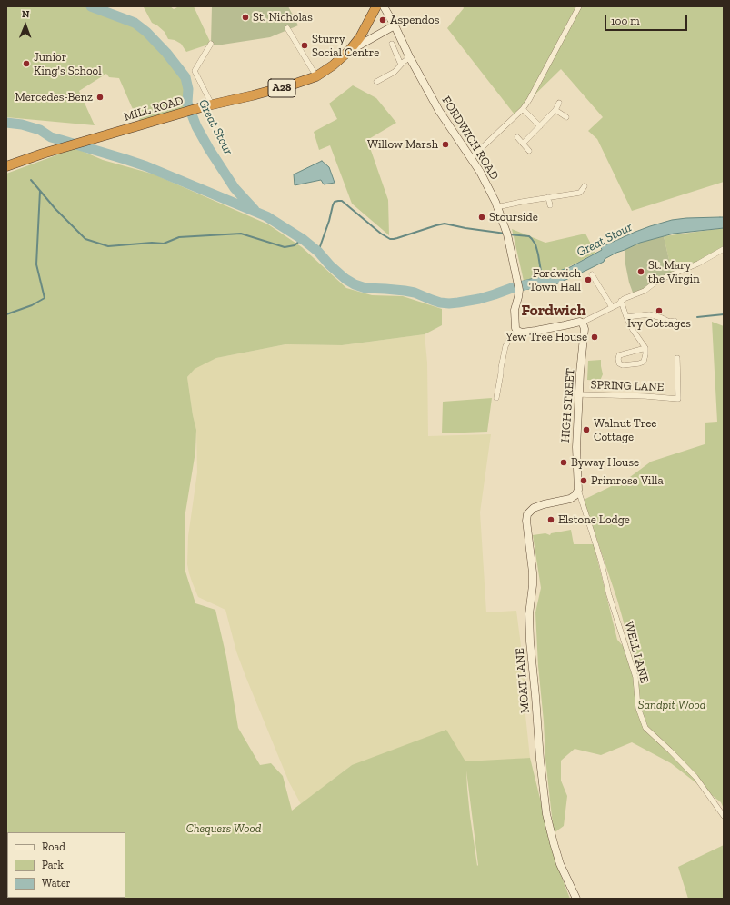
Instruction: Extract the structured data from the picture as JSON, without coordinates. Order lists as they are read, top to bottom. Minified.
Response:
{"streets":{"highway":["A28","MILL ROAD"],"street":["FORDWICH ROAD","SPRING LANE","HIGH STREET","WELL LANE","MOAT LANE"]},"crossings":[["A28","MILL ROAD"],["SPRING LANE","HIGH STREET"],["HIGH STREET","WELL LANE"],["HIGH STREET","MOAT LANE"],["WELL LANE","MOAT LANE"]],"districts":["Fordwich"],"water":["Great Stour"],"parks":["Sandpit Wood","Chequers Wood"],"places":["St. Nicholas","Aspendos","Sturry Social Centre","Junior King's School","Mercedes-Benz","Willow Marsh","Stourside","St. Mary the Virgin","Fordwich Town Hall","Ivy Cottages","Yew Tree House","Walnut Tree Cottage","Byway House","Primrose Villa","Elstone Lodge"],"legend":["Road","Park","Water"],"scale_bar":"100 m","north":"top"}
